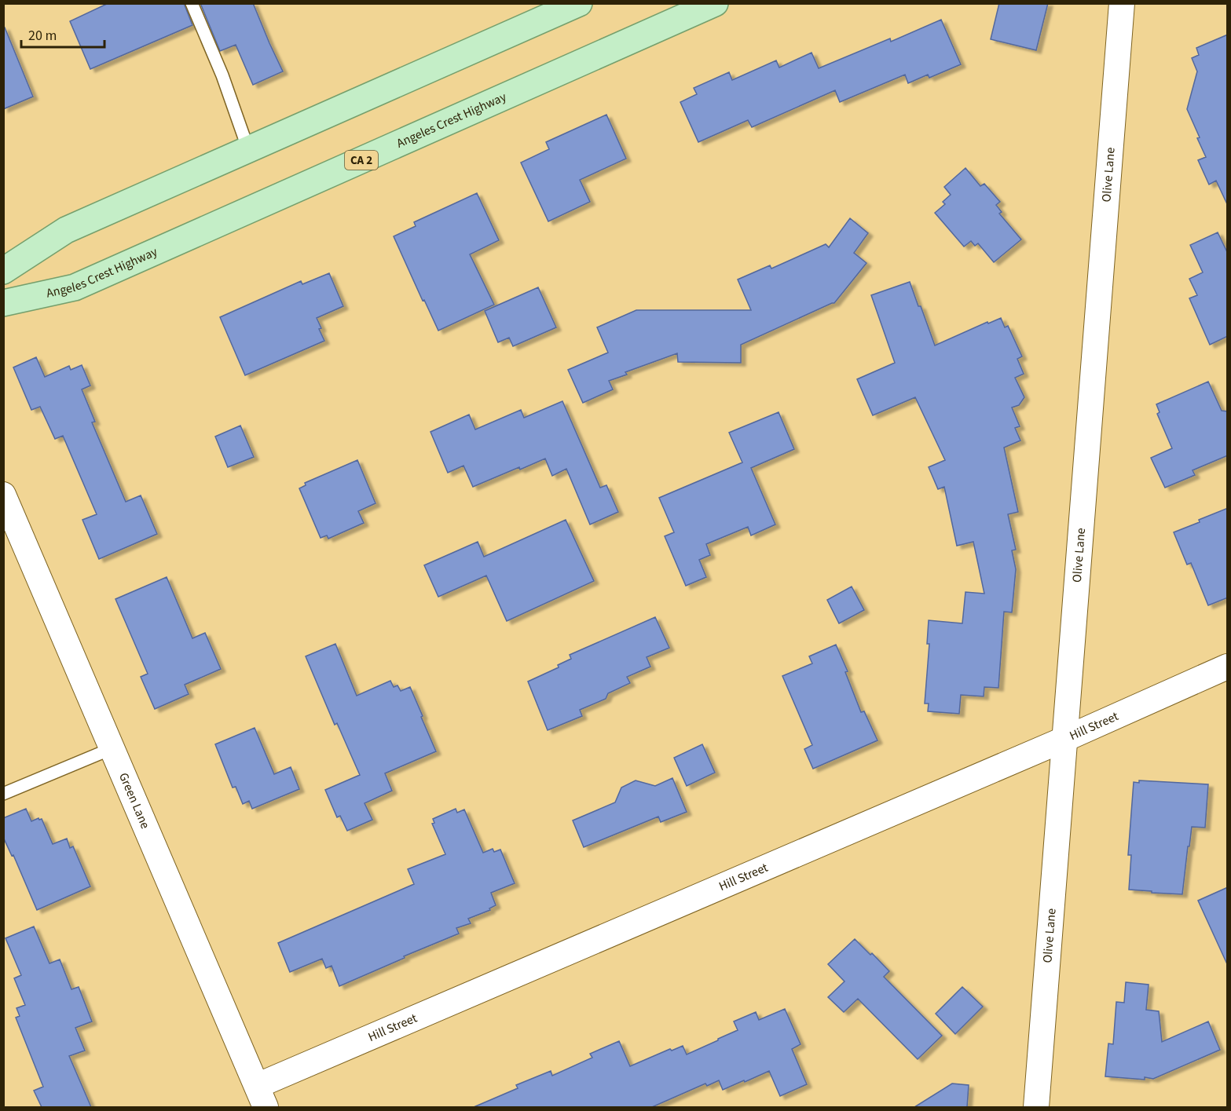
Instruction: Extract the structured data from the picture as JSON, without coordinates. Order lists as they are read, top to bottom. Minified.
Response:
{"streets":{"main road":["Angeles Crest Highway","CA 2"],"street":["Olive Lane","Hill Street","Green Lane"]},"crossings":[["Olive Lane","Hill Street"],["Hill Street","Green Lane"]],"scale_bar":"20 m"}
